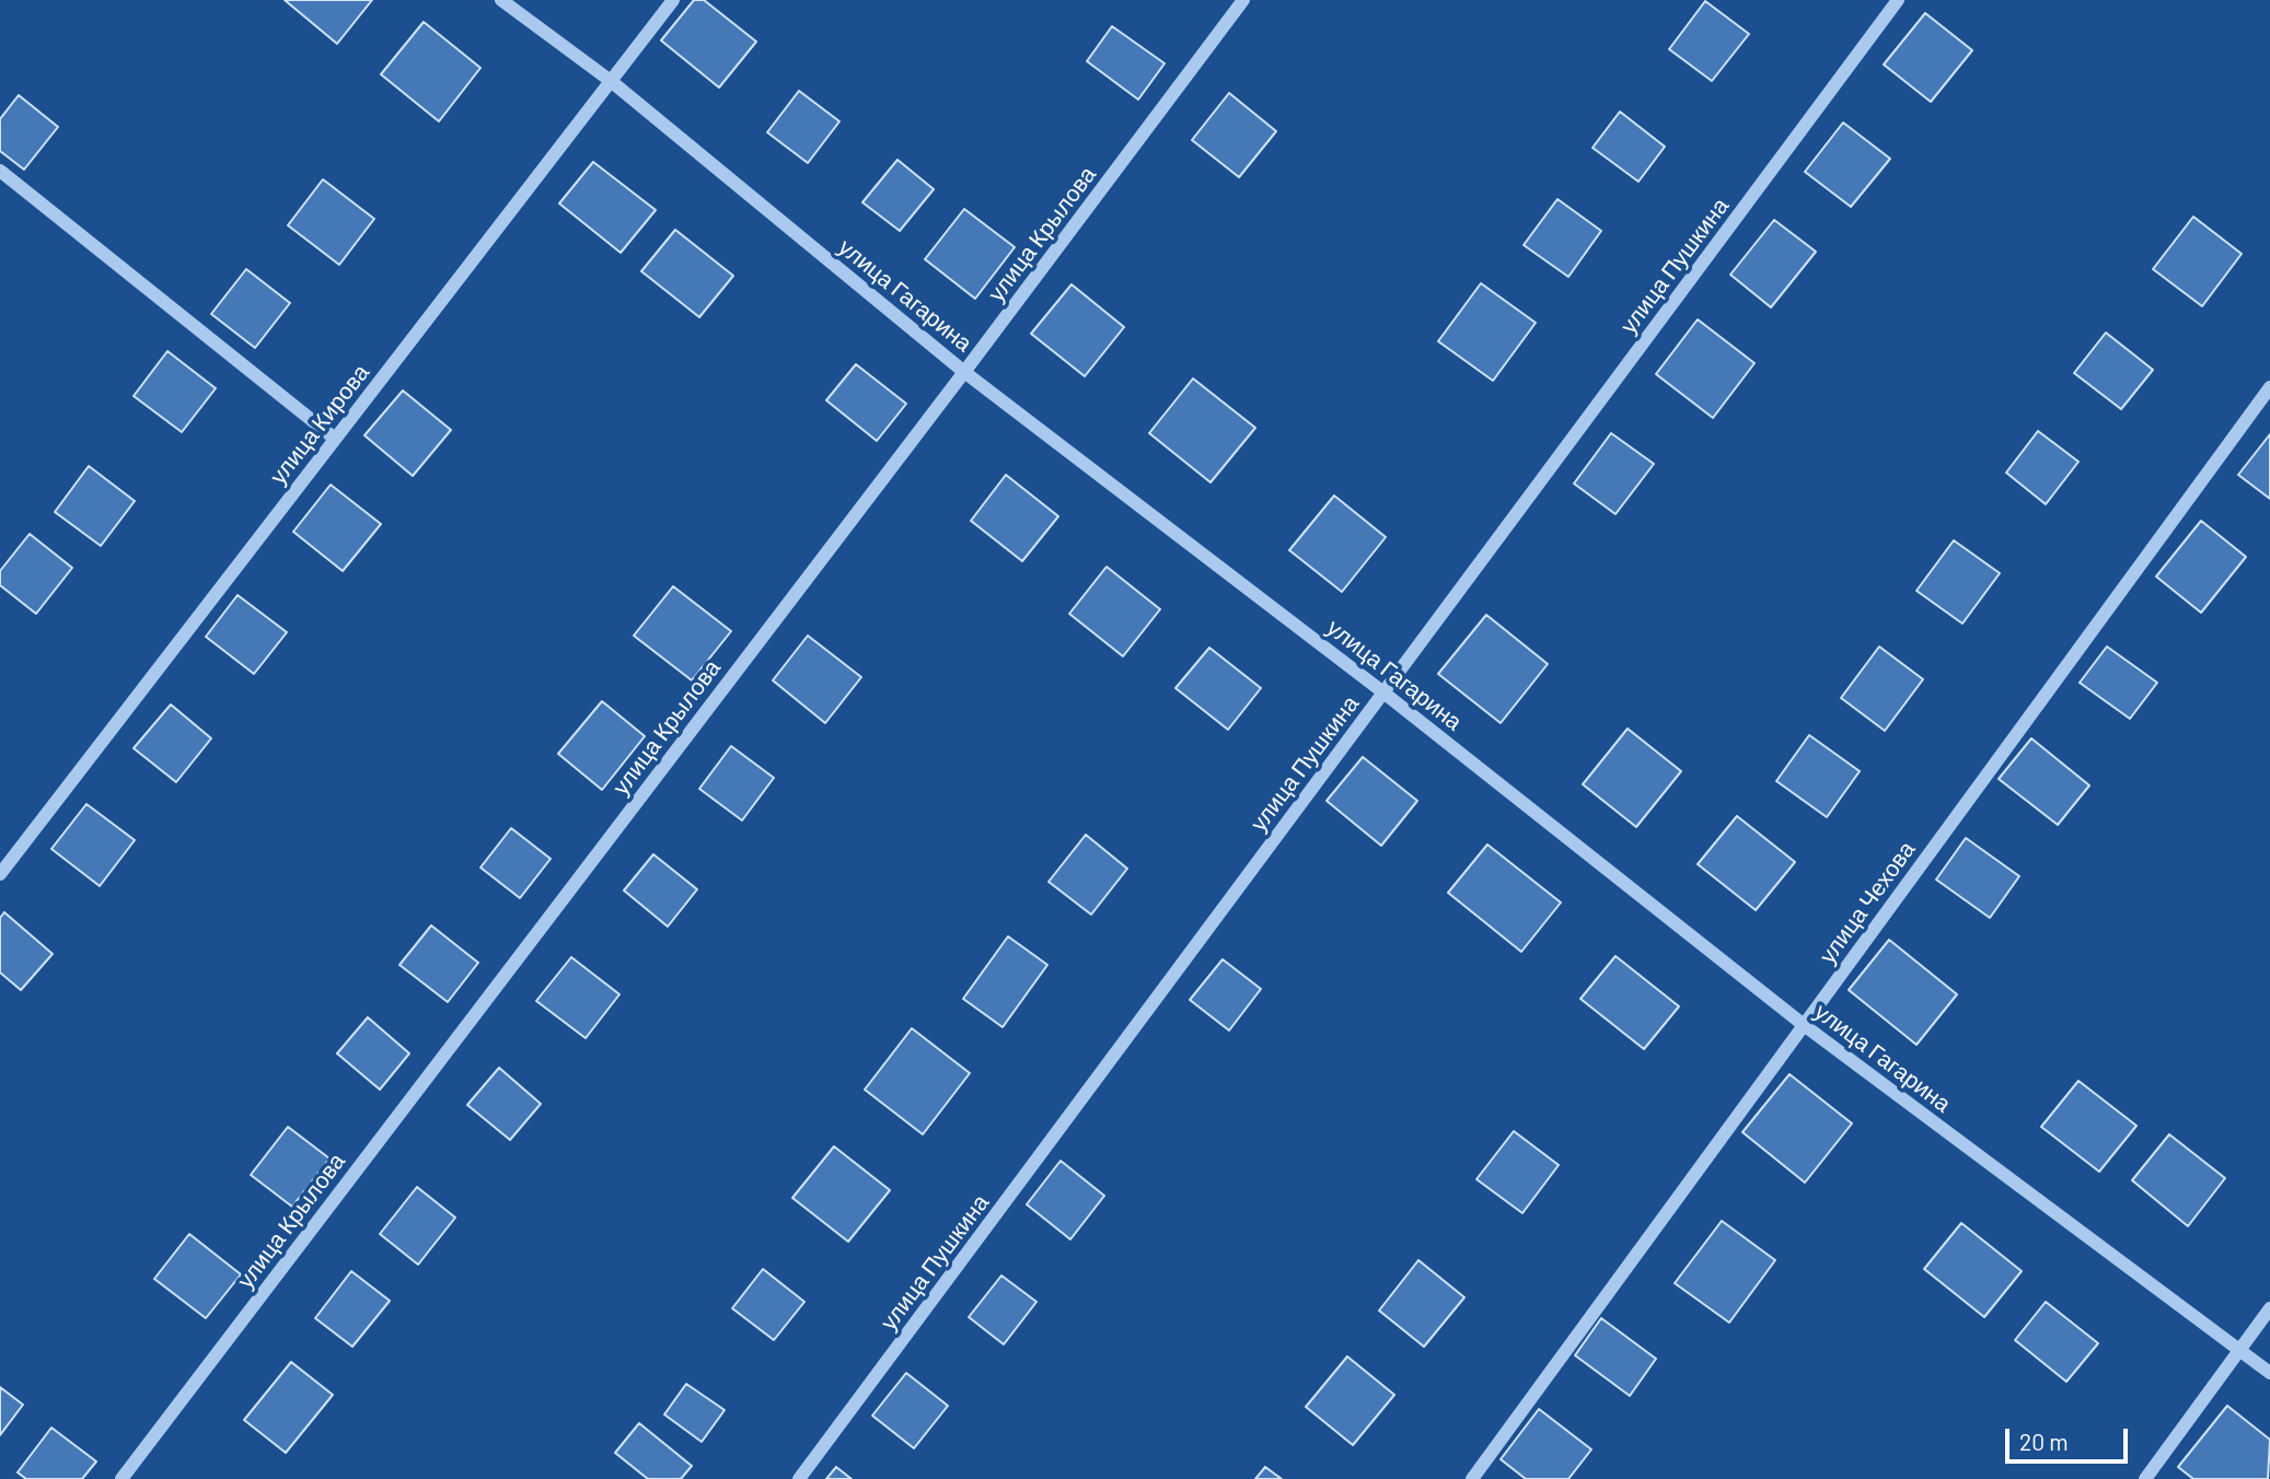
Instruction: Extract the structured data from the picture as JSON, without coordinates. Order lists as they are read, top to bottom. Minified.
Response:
{"streets":{"street":["улица Крылова","улица Пушкина","улица Гагарина","улица Кирова","улица Чехова"]},"crossings":[["улица Крылова","улица Гагарина"],["улица Пушкина","улица Гагарина"],["улица Гагарина","улица Кирова"],["улица Гагарина","улица Чехова"]],"scale_bar":"20 m"}
